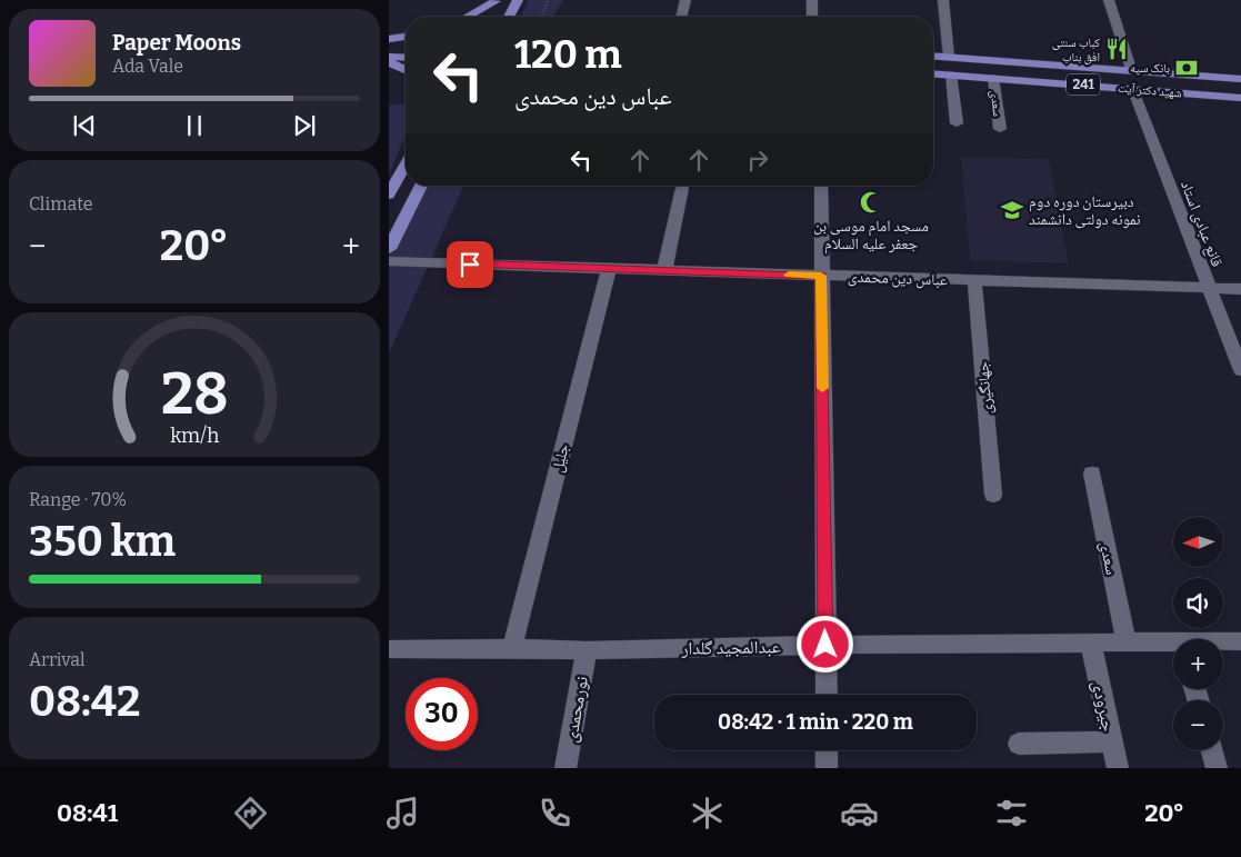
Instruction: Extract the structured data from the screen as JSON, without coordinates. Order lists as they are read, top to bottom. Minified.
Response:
{"streets":{"main road":["241","شهید دکتر آیت"],"street":["سعدی","قانع عبادی استاد","عباس دین محمدی","جهانگیری","جلیل","عبدالمجید گلدار","جیرودی","نورمحمدی"]},"crossings":[["شهید دکتر آیت","سعدی"],["شهید دکتر آیت","قانع عبادی استاد"],["سعدی","عبدالمجید گلدار"],["قانع عبادی استاد","عباس دین محمدی"],["عباس دین محمدی","جهانگیری"],["عباس دین محمدی","جلیل"],["جلیل","عبدالمجید گلدار"],["عبدالمجید گلدار","جیرودی"],["عبدالمجید گلدار","نورمحمدی"]],"places":{"restaurant":["کباب سنتی افق بناب"],"bank":["بانک سپه"],"mosque":["مسجد امام موسی بن جعفر علیه السلام"],"school or university":["دبیرستان دوره دوم نمونه دولتی دانشمند"]},"north":"left","page":{"turn":["120 m","عباس دین محمدی"],"song":["Paper Moons","Ada Vale"],"tile":["Climate",["Range · 70%","350 km"],["Arrival","08:42"]],"heat":["−","20°","+"],"map_buttons":["+","−"],"limit":"30","trip":"08:42 · 1 min · 220 m","tabs":["08:41","20°"],"gauge":["28","km/h"]}}
